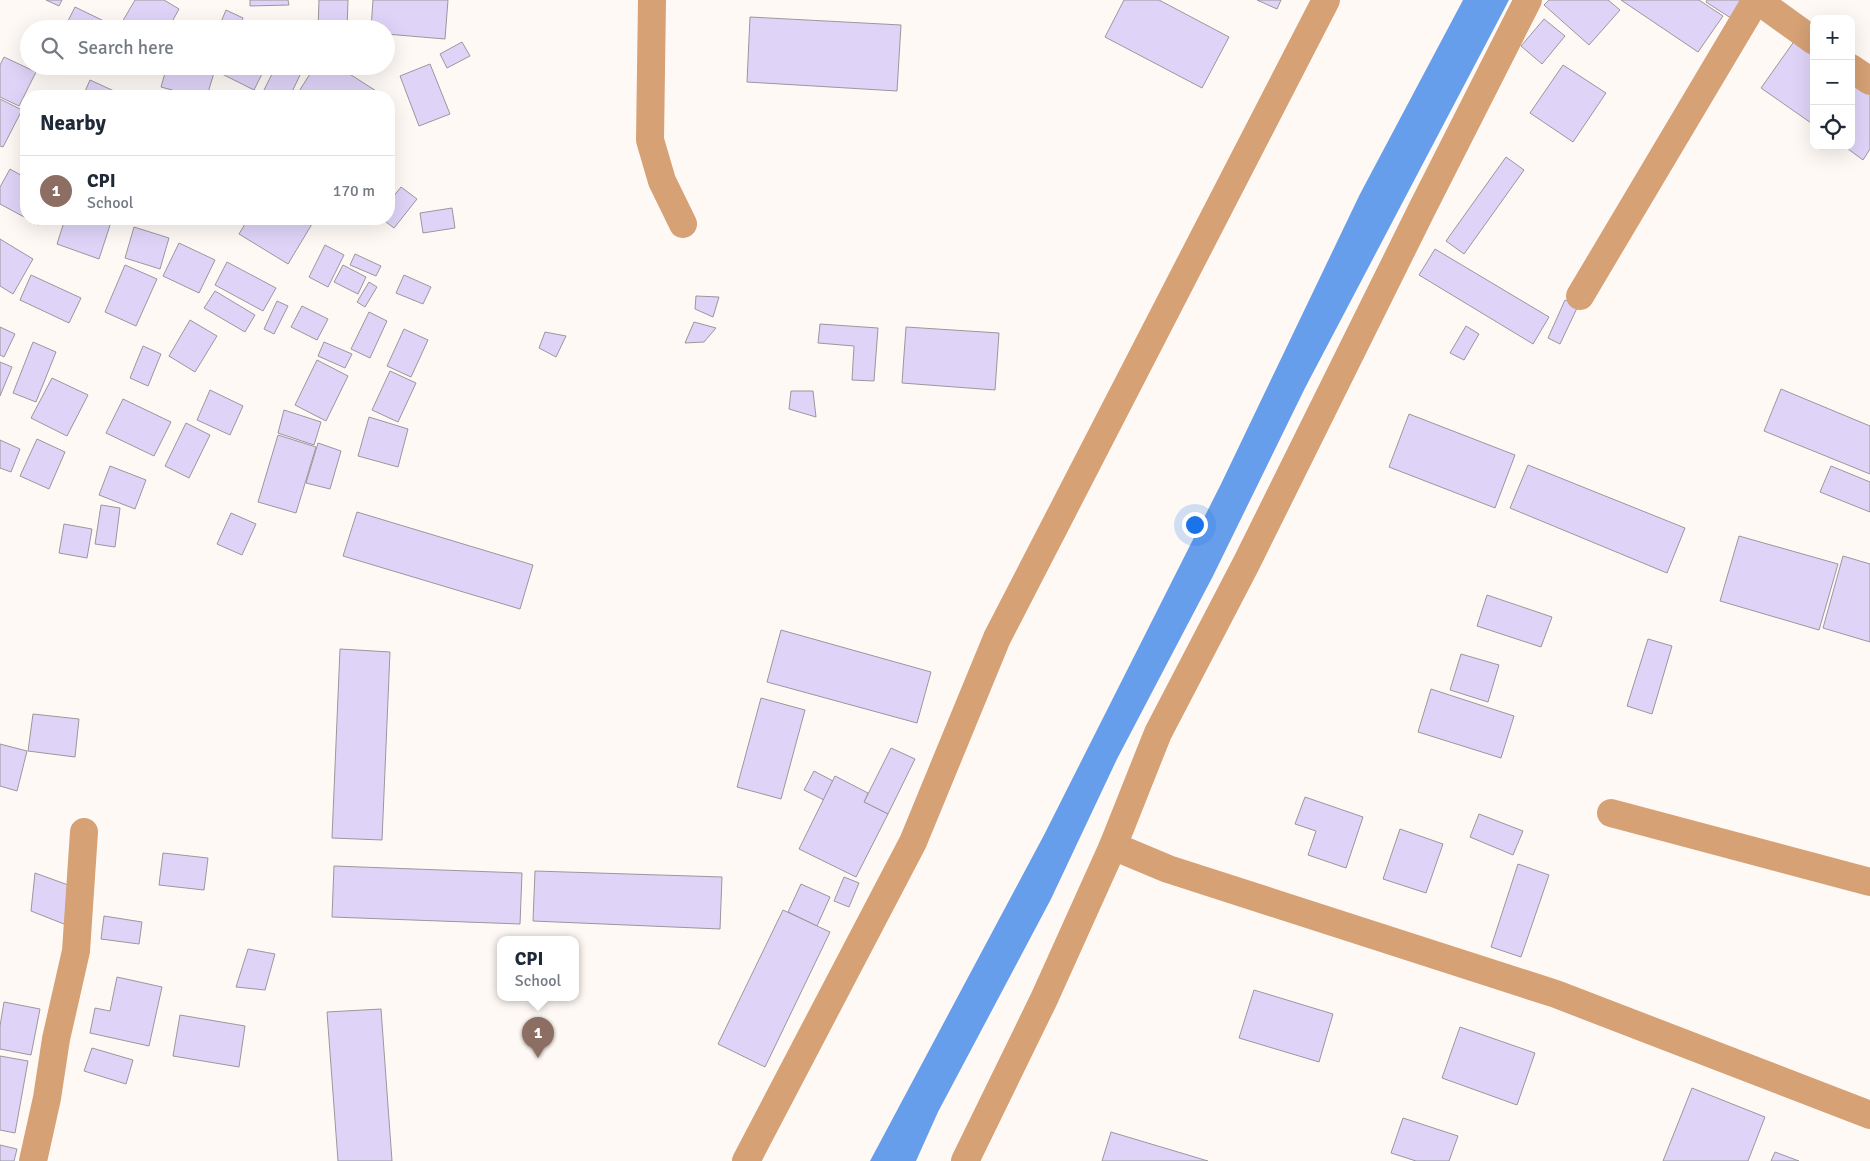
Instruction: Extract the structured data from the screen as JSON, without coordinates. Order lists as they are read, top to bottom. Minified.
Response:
{"page":{"map_buttons":["+","−"],"search":"Search here","heading":"Nearby","list":[{"mark":"1","name":"CPI","note":"School","value":"170 m"}],"popup":["CPI","School"],"pins":"1"}}
